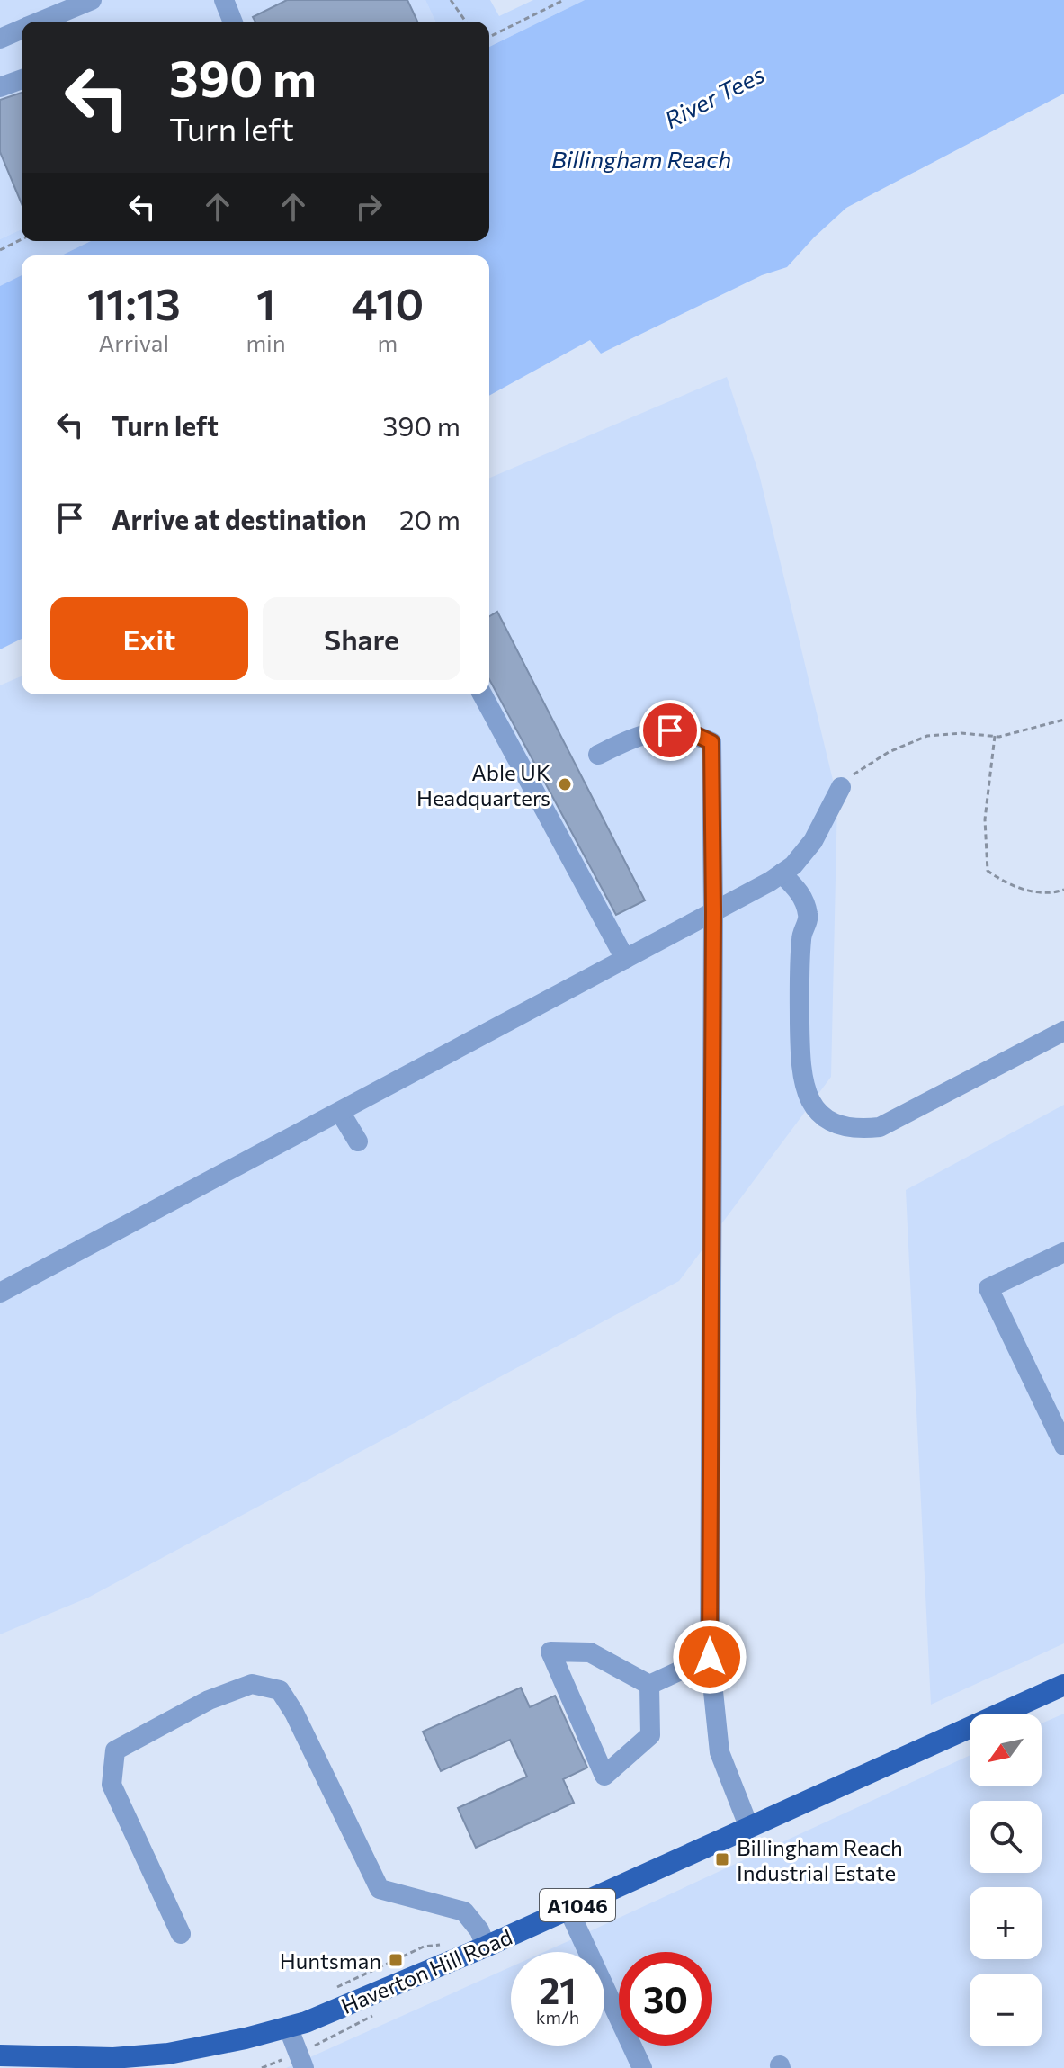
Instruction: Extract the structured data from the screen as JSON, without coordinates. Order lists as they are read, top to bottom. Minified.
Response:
{"streets":{"main road":["A1046","Haverton Hill Road"]},"water":["River Tees","Billingham Reach"],"places":{"other":["Able UK Headquarters"],"transit":["Billingham Reach Industrial Estate","Huntsman"]},"north":"bottom left","page":{"turn":["390 m","Turn left"],"eta":["11:13","Arrival","1","min","410","m"],"list":[{"name":"Turn left","value":"390 m"},{"name":"Arrive at destination","value":"20 m"}],"buttons":["Exit","Share"],"map_buttons":["+","−"],"speed":"21 km/h","limit":"30"}}
